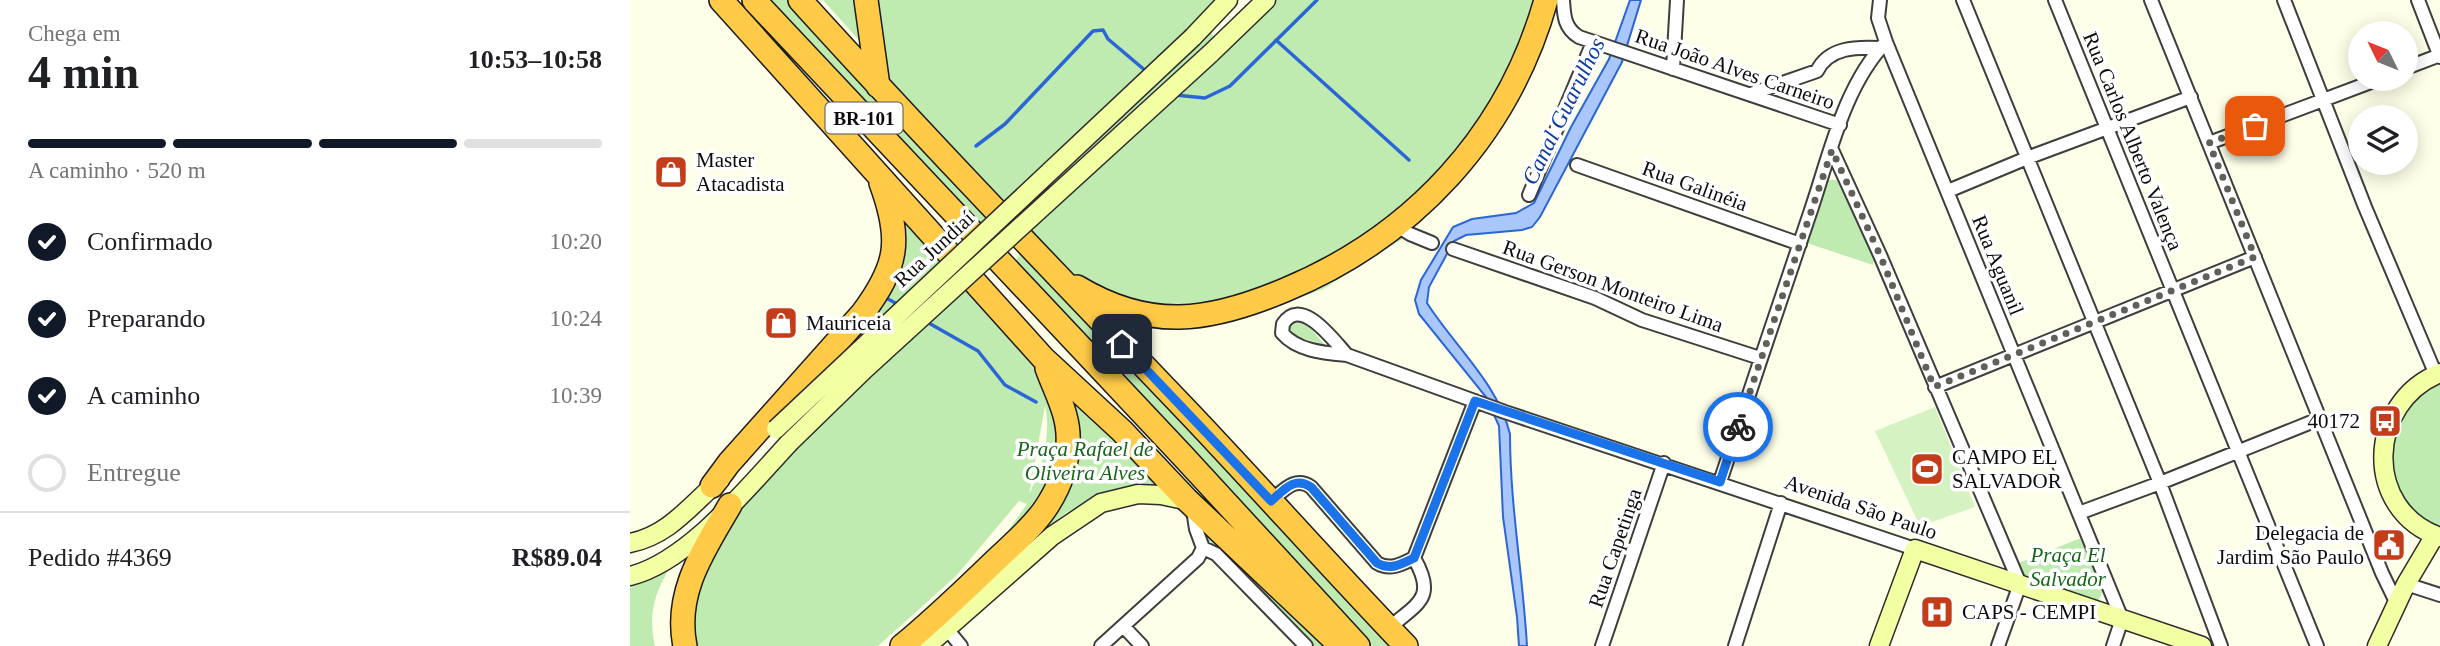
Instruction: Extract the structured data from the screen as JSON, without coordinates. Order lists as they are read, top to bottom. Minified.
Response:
{"streets":{"highway":["BR-101"],"main road":["Rua Jundiaí","Avenida São Paulo"],"street":["Rua João Alves Carneiro","Rua Carlos Alberto Valença","Rua Galinéia","Rua Aguanil","Rua Gerson Monteiro Lima","Rua Capetinga"]},"crossings":[["Rua Aguanil","Avenida São Paulo"],["Avenida São Paulo","Rua Capetinga"]],"water":["Canal Guarulhos"],"parks":["Praça Rafael de Oliveira Alves","Praça El Salvador"],"places":{"shop":["Master Atacadista","Mauriceia"],"bus stop":["40172"],"sports":["CAMPO EL SALVADOR"],"public building":["Delegacia de Jardim São Paulo"],"hospital":["CAPS - CEMPI"]},"north":"top left","page":{"heading":["4 min","Chega em","10:53–10:58"],"panel":["Pedido #4369","R$89.04"],"bar":"A caminho · 520 m","list":[["Confirmado","10:20"],["Preparando","10:24"],["A caminho","10:39"],"Entregue"]}}
